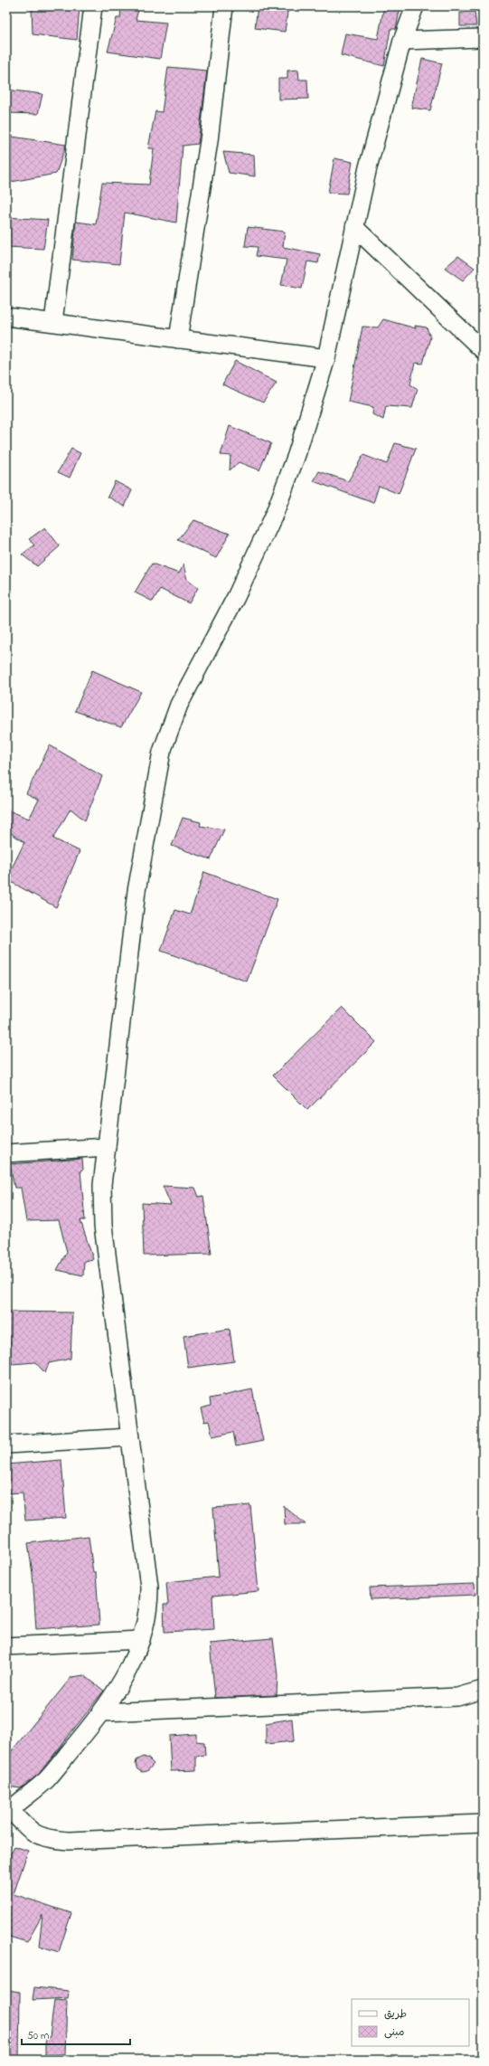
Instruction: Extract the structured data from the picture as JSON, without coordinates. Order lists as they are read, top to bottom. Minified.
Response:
{"legend":["طريق","مبنى"],"scale_bar":"50 m"}
